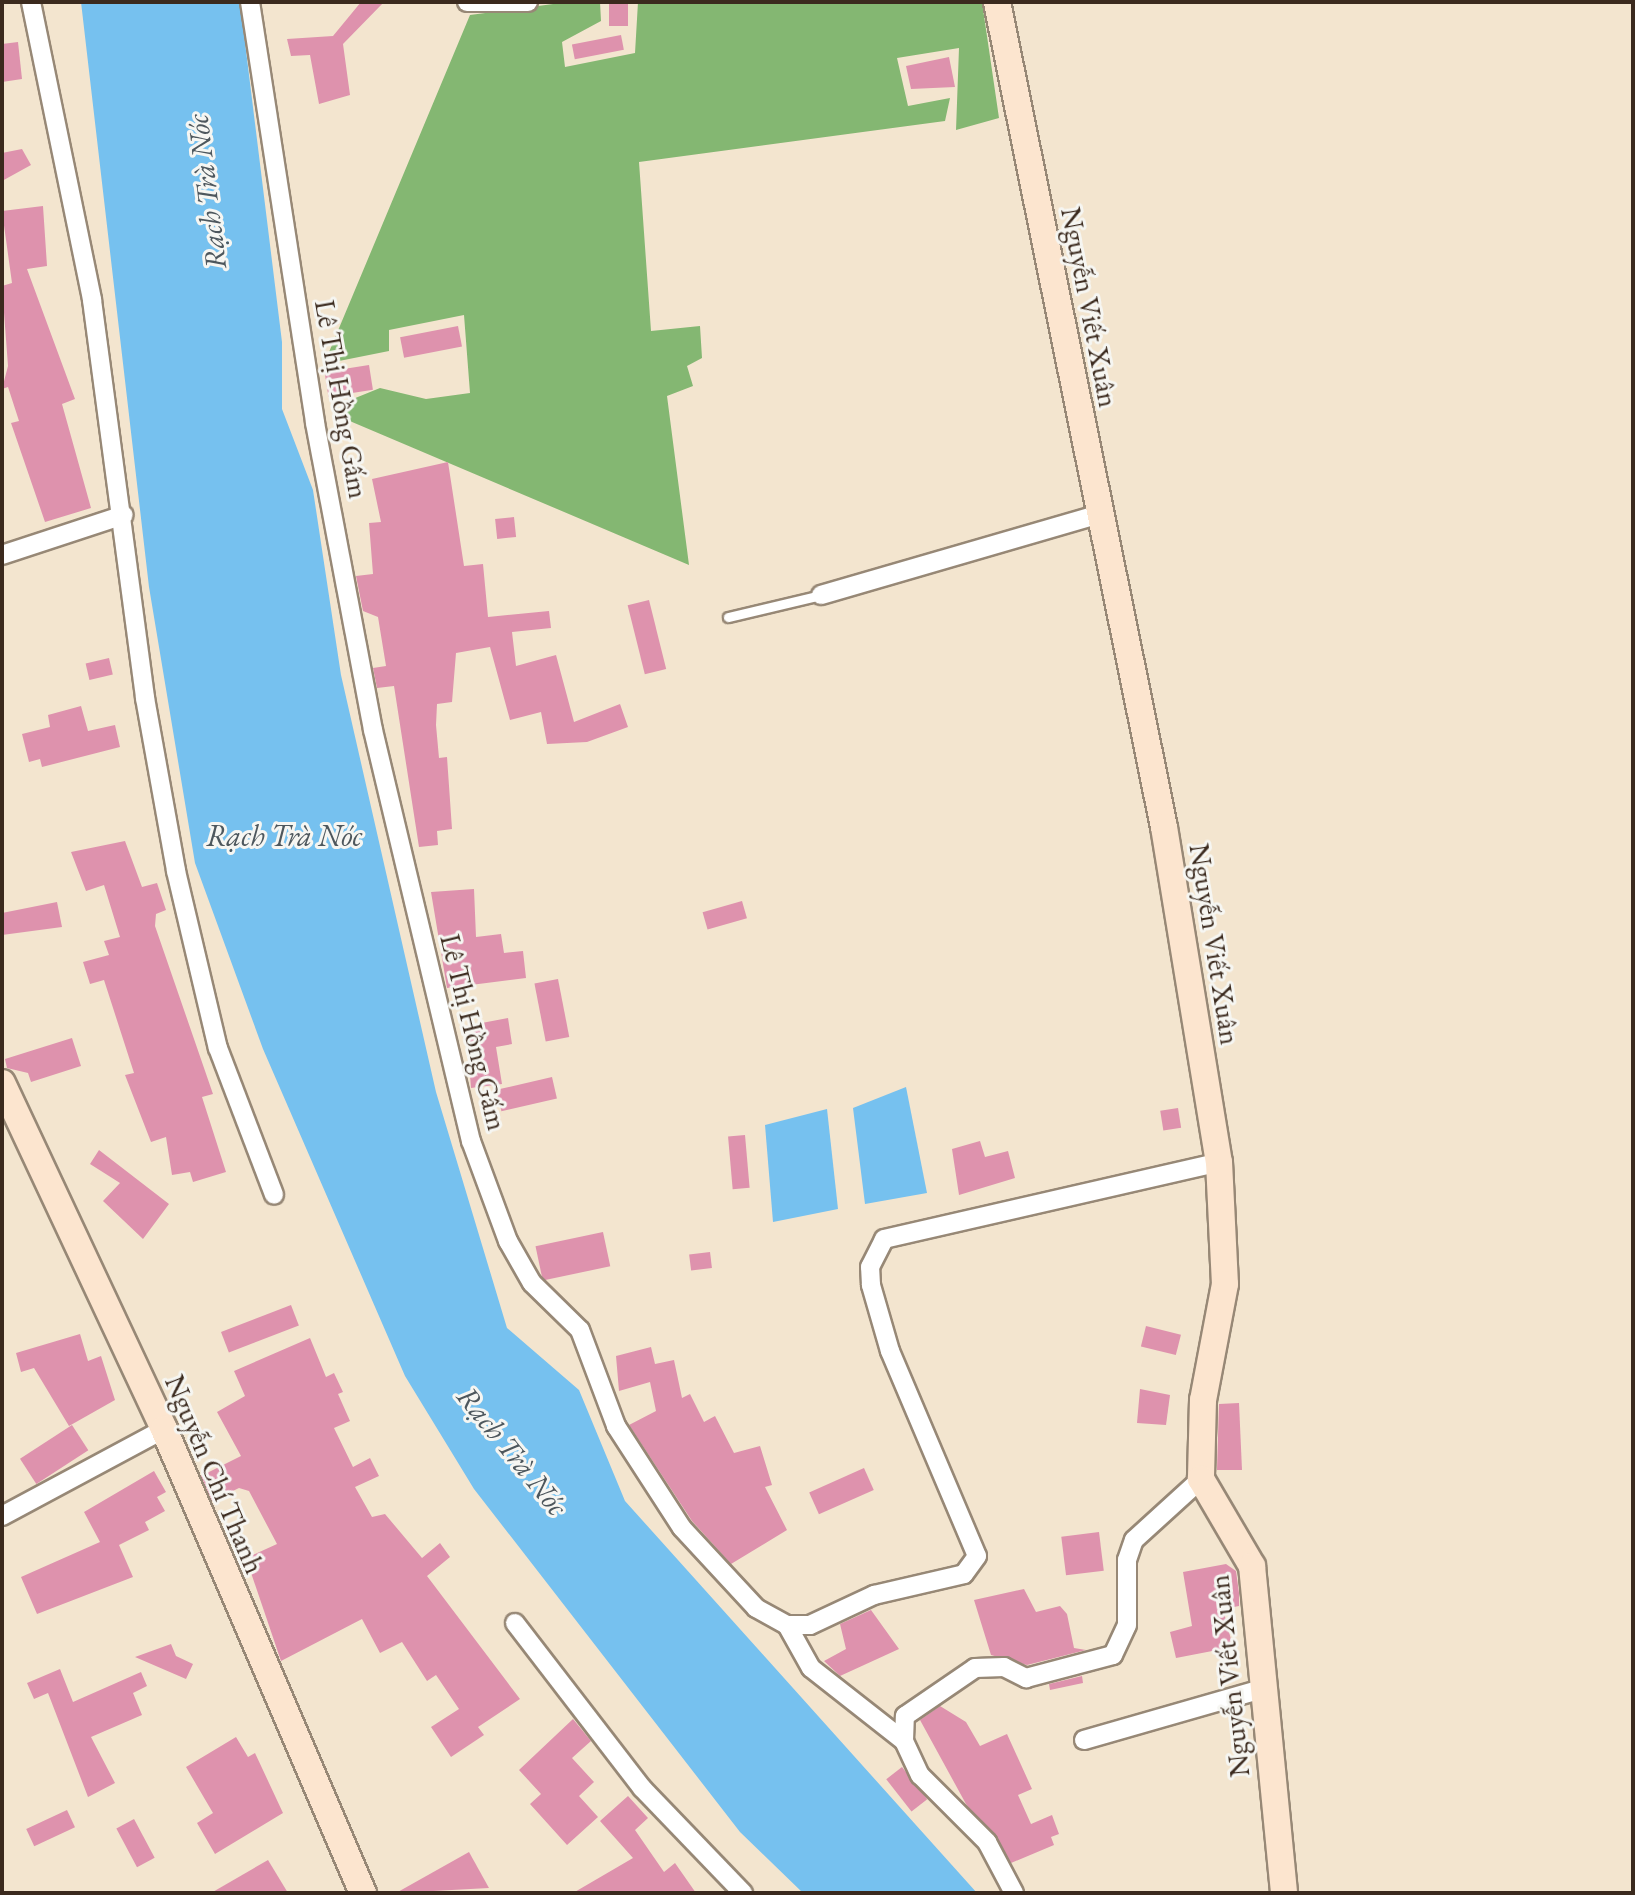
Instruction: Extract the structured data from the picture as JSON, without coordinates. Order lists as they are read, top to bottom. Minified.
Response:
{"streets":{"street":["Nguyễn Viết Xuân","Lê Thị Hồng Gấm","Nguyễn Chí Thanh"]},"water":["Rạch Trà Nóc"]}
